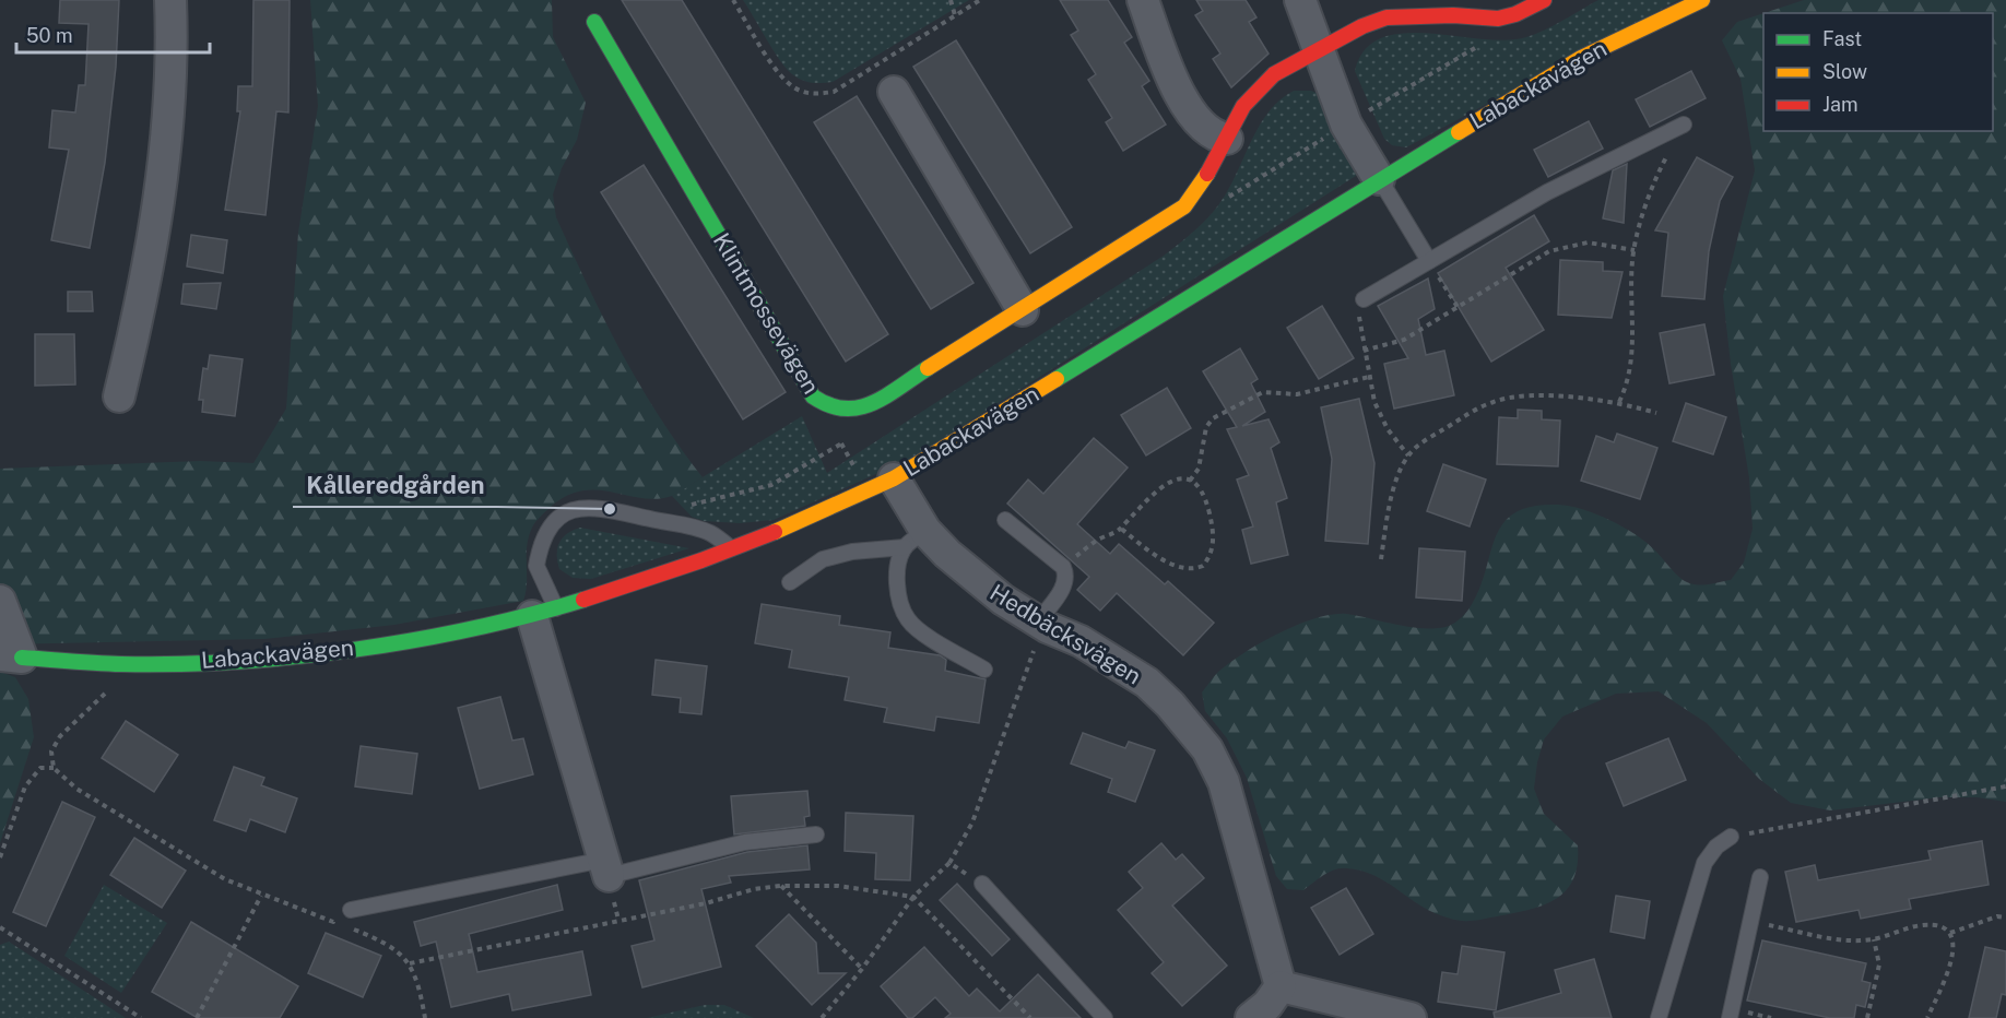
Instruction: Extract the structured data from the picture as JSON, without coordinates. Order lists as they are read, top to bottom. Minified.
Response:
{"streets":{"street":["Labackavägen","Klintmossevägen","Hedbäcksvägen"]},"crossings":[["Labackavägen","Hedbäcksvägen"]],"places":["Kålleredgården"],"legend":["Fast","Slow","Jam"],"scale_bar":"50 m"}
